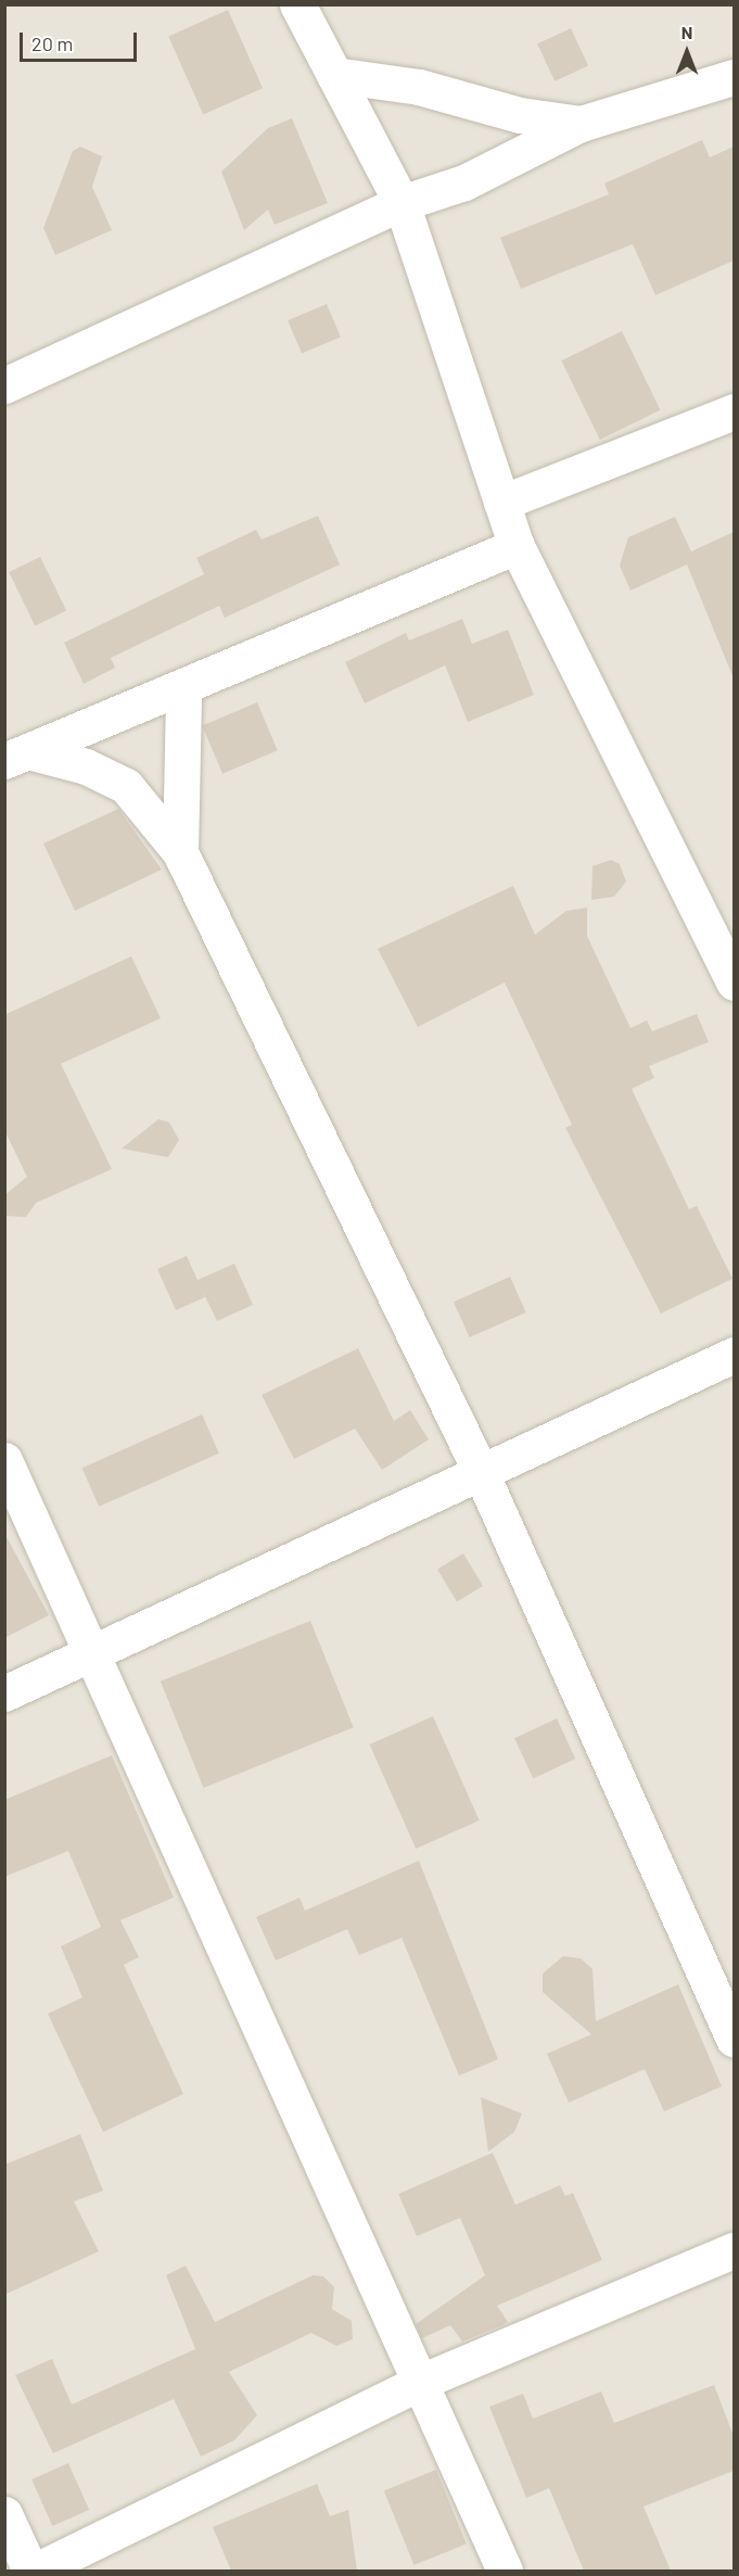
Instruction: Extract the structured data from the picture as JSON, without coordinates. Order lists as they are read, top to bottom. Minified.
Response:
{"scale_bar":"20 m","north":"top"}
